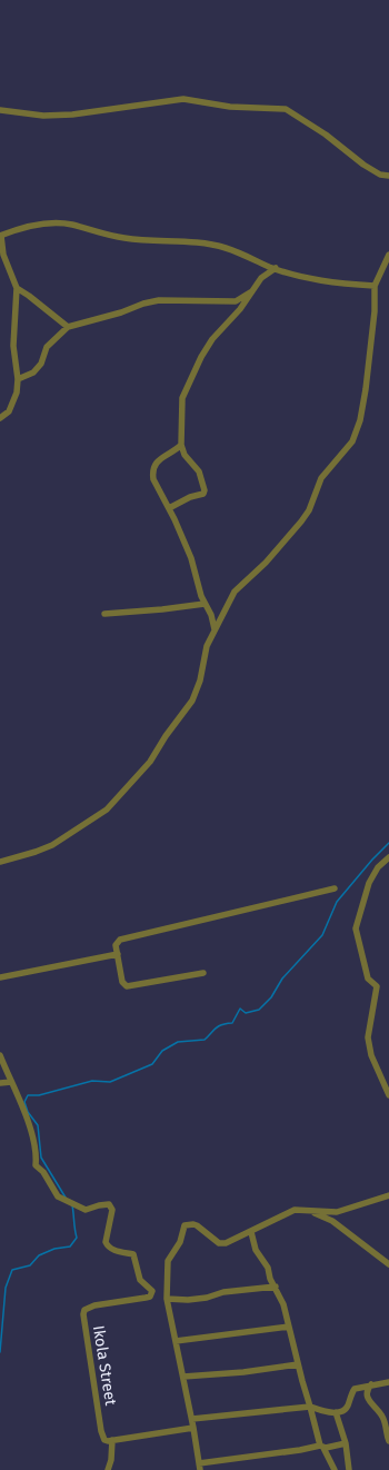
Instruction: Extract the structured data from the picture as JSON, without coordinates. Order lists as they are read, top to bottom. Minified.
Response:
{"streets":{"street":["Ikola Street"]}}
